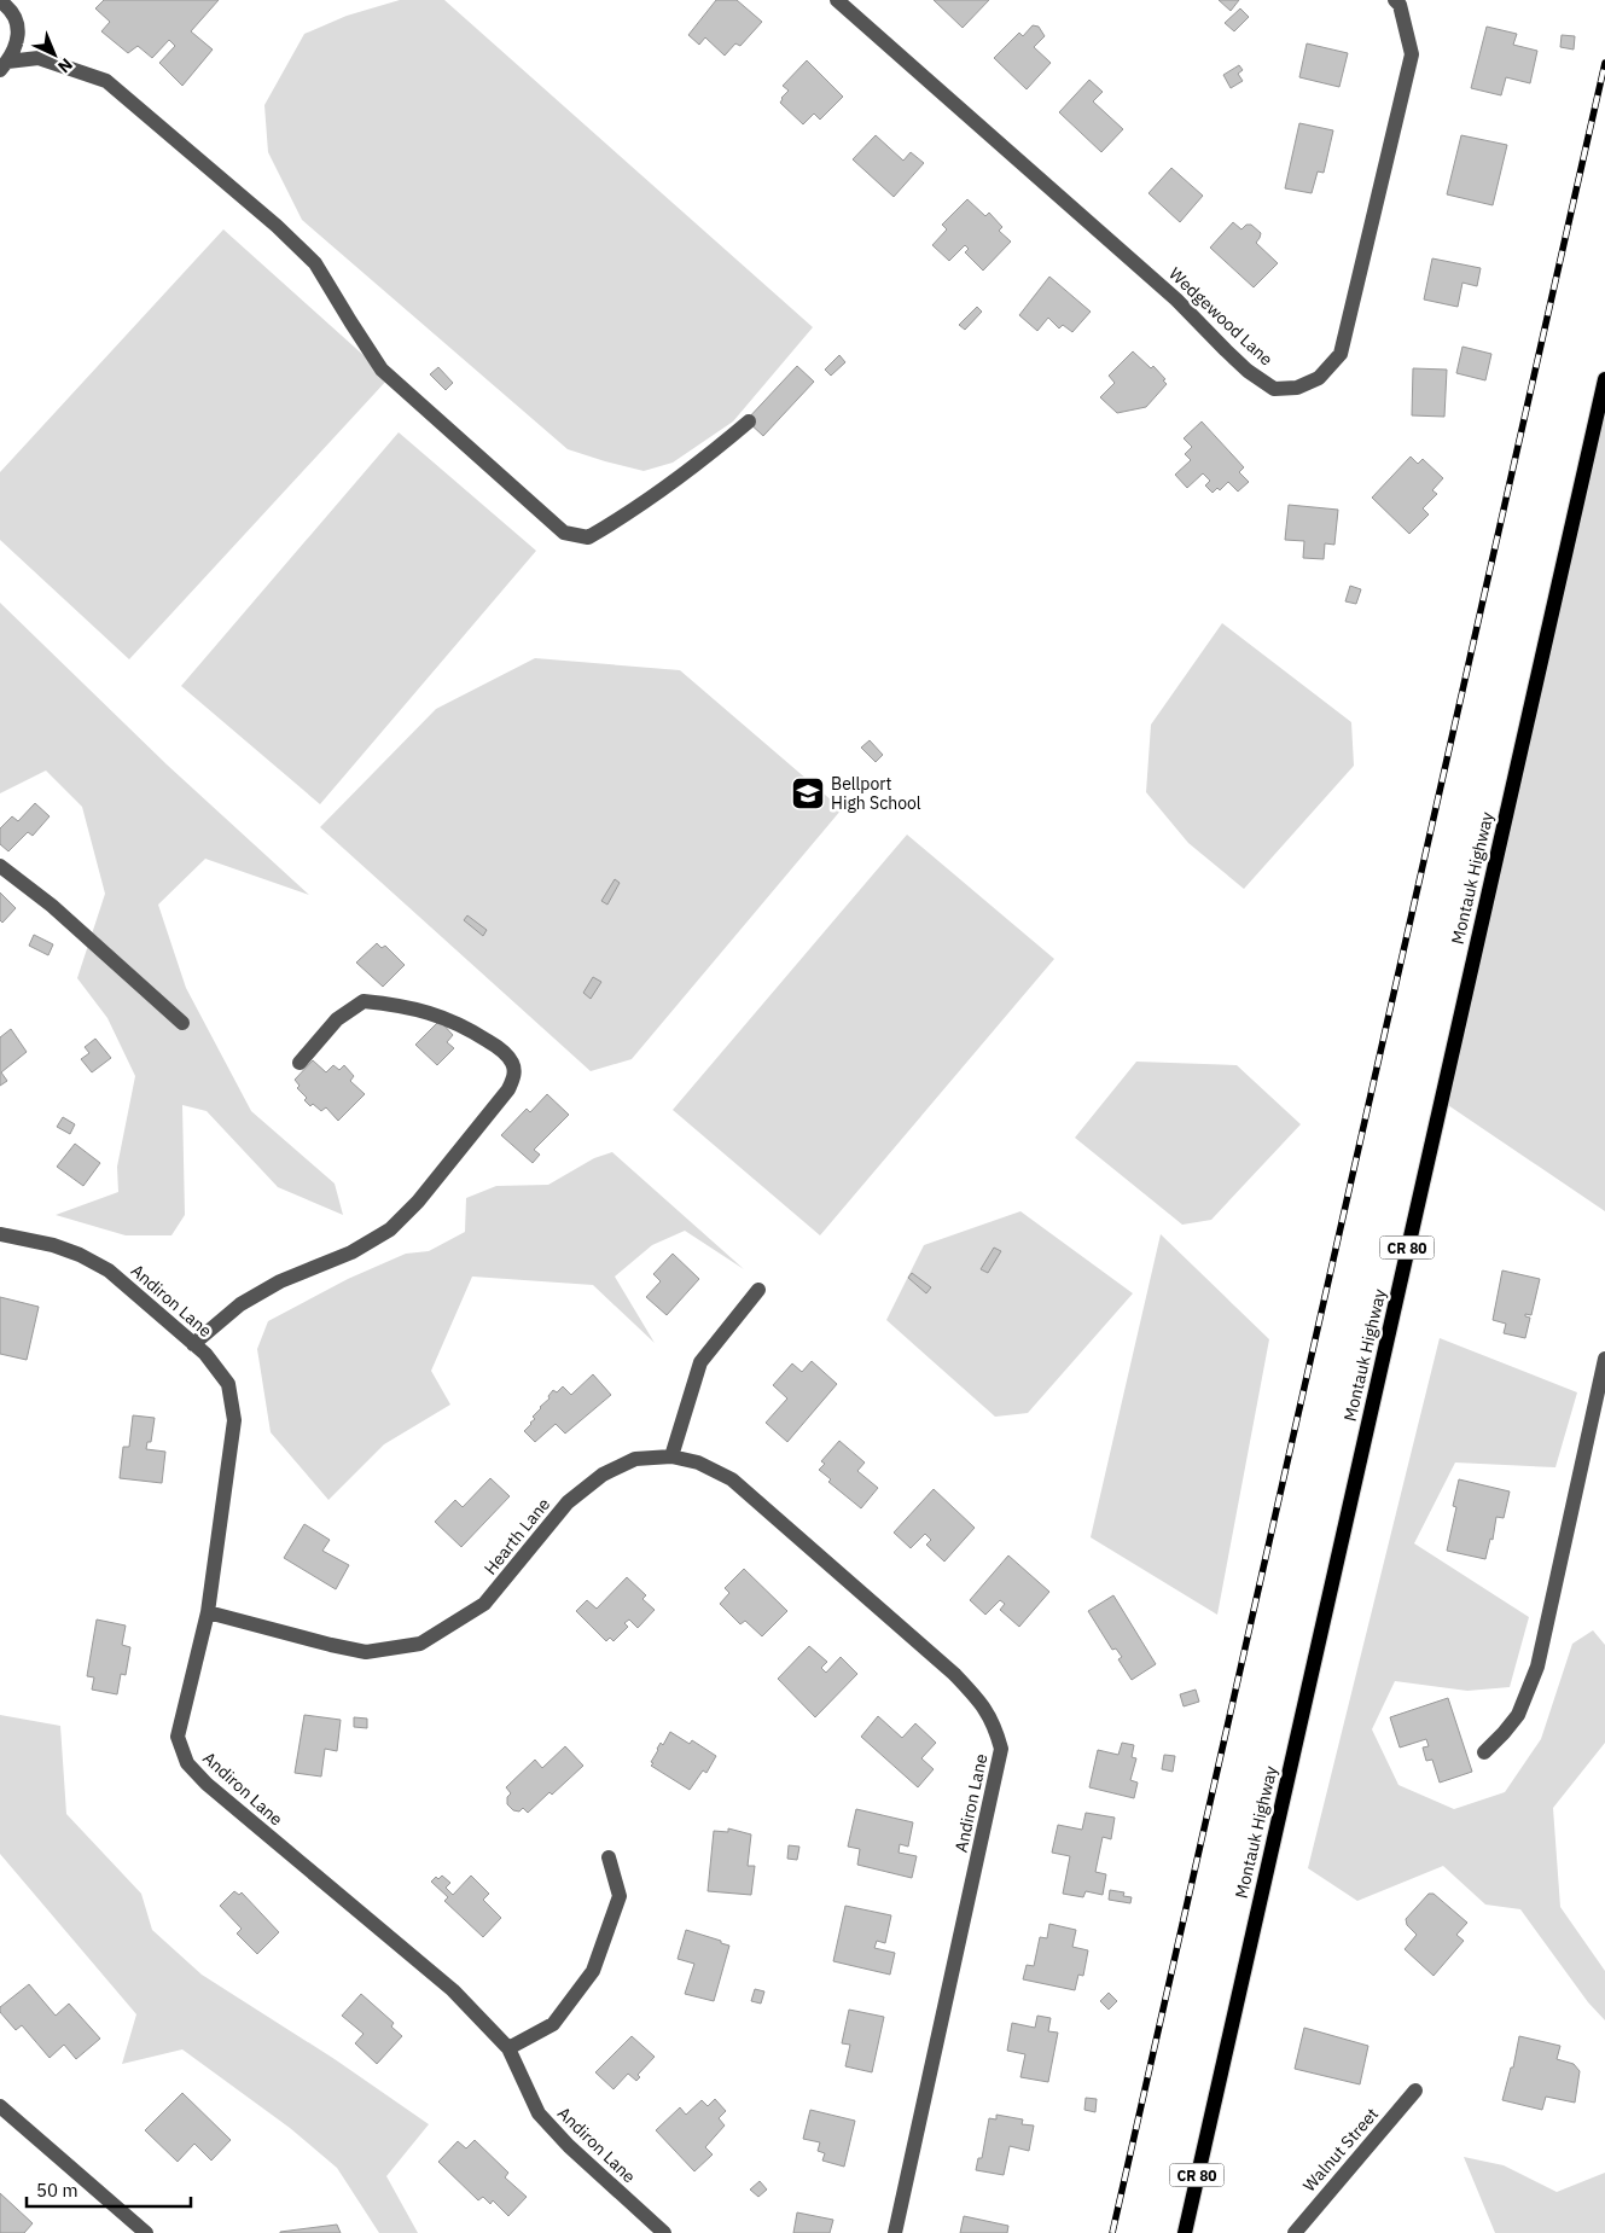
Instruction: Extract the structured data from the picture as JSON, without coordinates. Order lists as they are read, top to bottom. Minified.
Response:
{"streets":{"main road":["Montauk Highway","CR 80"],"street":["Wedgewood Lane","Andiron Lane","Hearth Lane","Walnut Street"]},"crossings":[["Andiron Lane","Hearth Lane"]],"places":{"school or university":["Bellport High School"]},"scale_bar":"50 m","north":"bottom right"}
